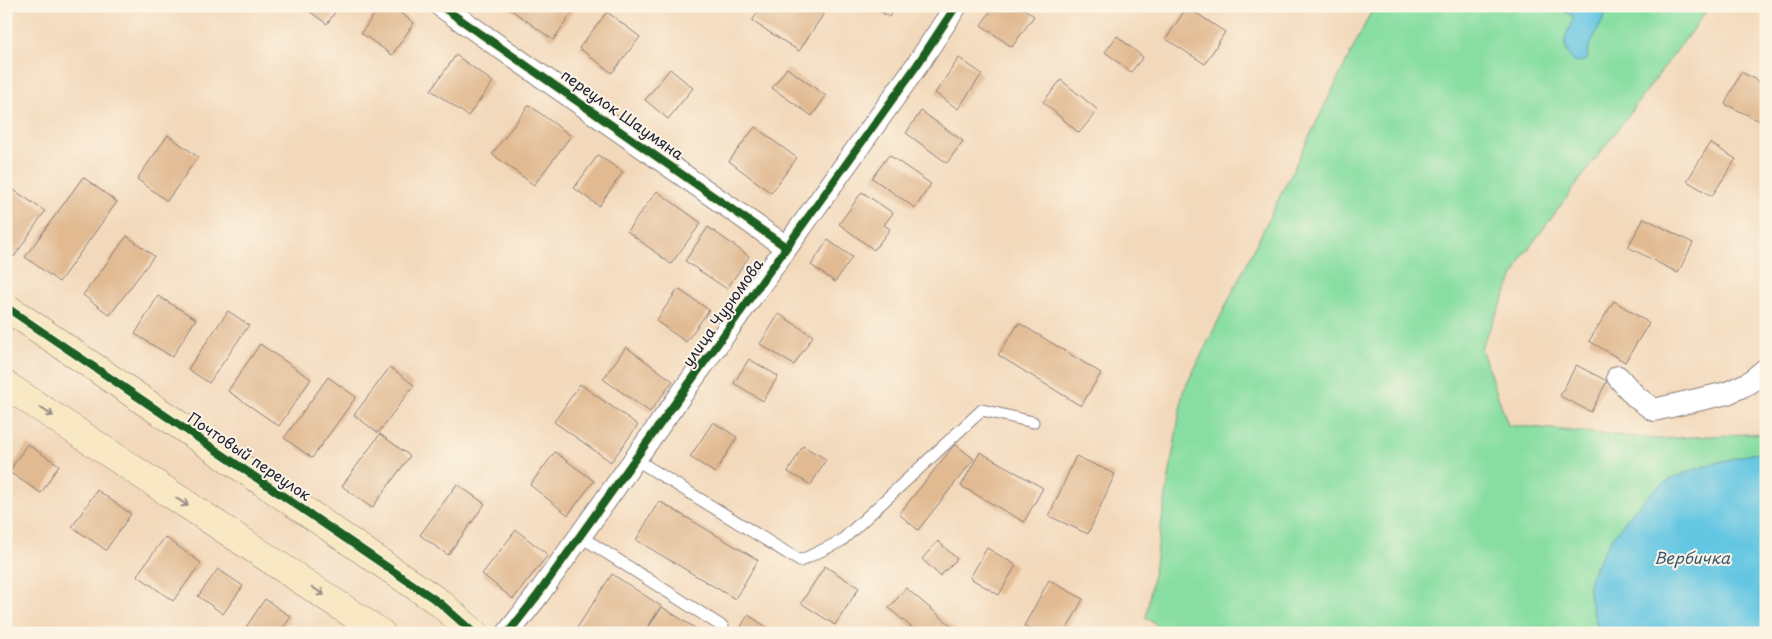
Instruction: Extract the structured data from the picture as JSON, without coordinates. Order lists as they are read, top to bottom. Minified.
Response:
{"streets":{"street":["переулок Шаумяна","улица Чурюмова","Почтовый переулок"]},"crossings":[["переулок Шаумяна","улица Чурюмова"]],"water":["Вербичка"]}
